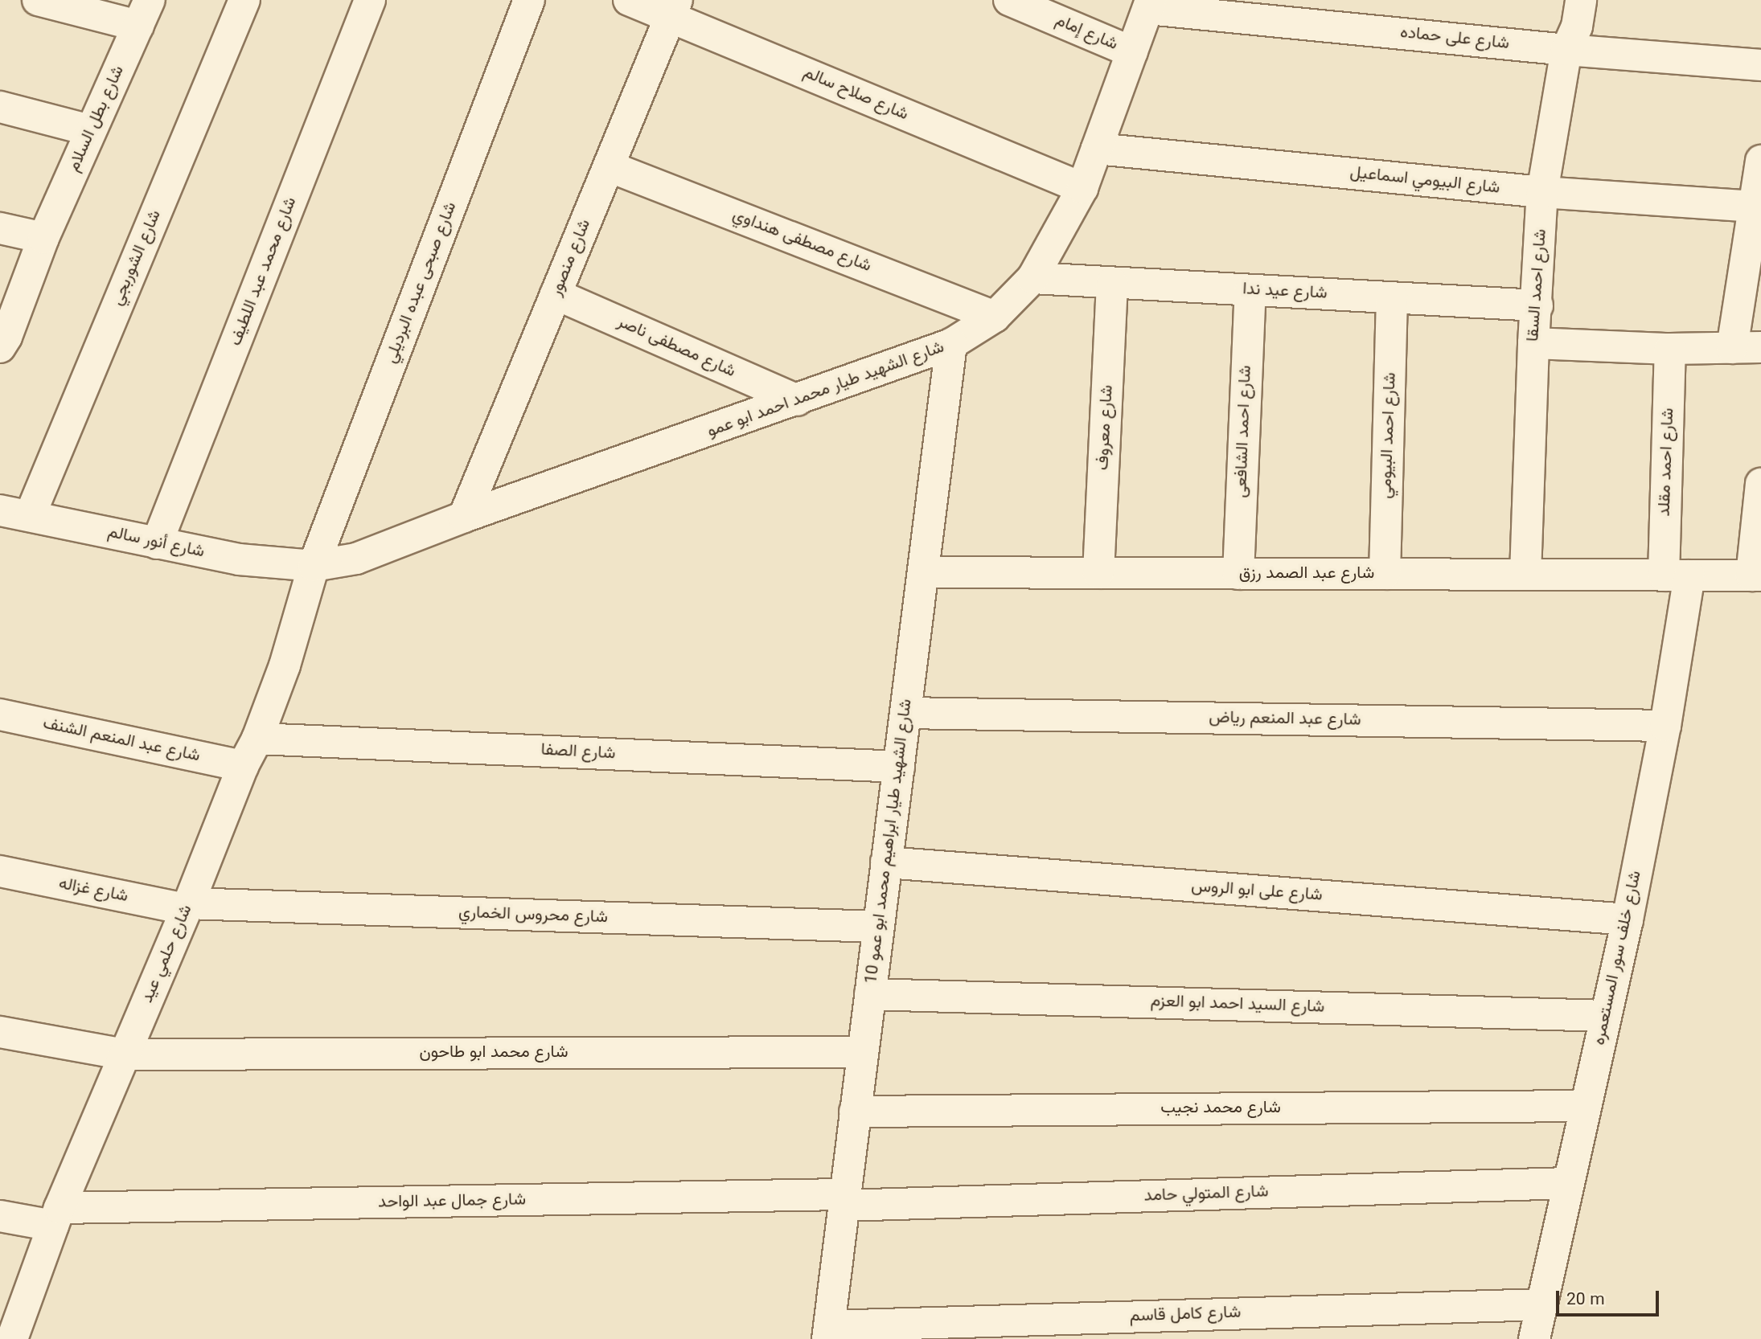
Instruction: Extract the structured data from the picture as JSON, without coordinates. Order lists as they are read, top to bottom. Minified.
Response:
{"streets":{"street":["شارع إمام","شارع على حماده","شارع صلاح سالم","شارع بطل السلام","شارع البيومي اسماعيل","شارع مصطفى هنداوي","شارع الشوربجي","شارع منصور","شارع محمد عبد اللطيف","شارع صبحى عبده البرديلي","شارع احمد السقا","شارع عيد ندا","شارع مصطفى ناصر","شارع الشهيد طيار محمد احمد ابو عمو","شارع معروف","شارع احمد الشافعى","شارع احمد البيومي","شارع احمد مقلد","شارع أنور سالم","شارع عبد الصمد رزق","شارع عبد المنعم رياض","شارع عبد المنعم الشنف","شارع الصفا","شارع الشهيد طيار ابراهيم محمد ابو عمو 10","شارع غزاله","شارع على ابو الروس","شارع محروس الخماري","شارع حلمي عيد","شارع خلف سور المستعمره","شارع السيد احمد ابو العزم","شارع محمد ابو طاحون","شارع محمد نجيب","شارع المتولي حامد","شارع جمال عبد الواحد","شارع كامل قاسم"]},"crossings":[["شارع إمام","شارع الشهيد طيار محمد احمد ابو عمو"],["شارع على حماده","شارع احمد السقا"],["شارع على حماده","شارع الشهيد طيار محمد احمد ابو عمو"],["شارع صلاح سالم","شارع منصور"],["شارع صلاح سالم","شارع الشهيد طيار محمد احمد ابو عمو"],["شارع البيومي اسماعيل","شارع احمد السقا"],["شارع البيومي اسماعيل","شارع الشهيد طيار محمد احمد ابو عمو"],["شارع مصطفى هنداوي","شارع منصور"],["شارع مصطفى هنداوي","شارع الشهيد طيار محمد احمد ابو عمو"],["شارع الشوربجي","شارع أنور سالم"],["شارع منصور","شارع مصطفى ناصر"],["شارع منصور","شارع الشهيد طيار محمد احمد ابو عمو"],["شارع محمد عبد اللطيف","شارع أنور سالم"],["شارع صبحى عبده البرديلي","شارع الشهيد طيار محمد احمد ابو عمو"],["شارع صبحى عبده البرديلي","شارع أنور سالم"],["شارع صبحى عبده البرديلي","شارع حلمي عيد"],["شارع احمد السقا","شارع عيد ندا"],["شارع احمد السقا","شارع عبد الصمد رزق"],["شارع عيد ندا","شارع الشهيد طيار محمد احمد ابو عمو"],["شارع عيد ندا","شارع معروف"],["شارع عيد ندا","شارع احمد الشافعى"],["شارع عيد ندا","شارع احمد البيومي"],["شارع مصطفى ناصر","شارع الشهيد طيار محمد احمد ابو عمو"],["شارع الشهيد طيار محمد احمد ابو عمو","شارع أنور سالم"],["شارع الشهيد طيار محمد احمد ابو عمو","شارع الشهيد طيار ابراهيم محمد ابو عمو 10"],["شارع الشهيد طيار محمد احمد ابو عمو","شارع حلمي عيد"],["شارع معروف","شارع عبد الصمد رزق"],["شارع احمد الشافعى","شارع عبد الصمد رزق"],["شارع احمد البيومي","شارع عبد الصمد رزق"],["شارع احمد مقلد","شارع عبد الصمد رزق"],["شارع احمد مقلد","شارع خلف سور المستعمره"],["شارع أنور سالم","شارع حلمي عيد"],["شارع عبد الصمد رزق","شارع الشهيد طيار ابراهيم محمد ابو عمو 10"],["شارع عبد الصمد رزق","شارع خلف سور المستعمره"],["شارع عبد المنعم رياض","شارع الشهيد طيار ابراهيم محمد ابو عمو 10"],["شارع عبد المنعم رياض","شارع خلف سور المستعمره"],["شارع عبد المنعم الشنف","شارع حلمي عيد"],["شارع الصفا","شارع الشهيد طيار ابراهيم محمد ابو عمو 10"],["شارع الصفا","شارع حلمي عيد"],["شارع الشهيد طيار ابراهيم محمد ابو عمو 10","شارع على ابو الروس"],["شارع الشهيد طيار ابراهيم محمد ابو عمو 10","شارع محروس الخماري"],["شارع الشهيد طيار ابراهيم محمد ابو عمو 10","شارع السيد احمد ابو العزم"],["شارع الشهيد طيار ابراهيم محمد ابو عمو 10","شارع محمد ابو طاحون"],["شارع الشهيد طيار ابراهيم محمد ابو عمو 10","شارع محمد نجيب"],["شارع الشهيد طيار ابراهيم محمد ابو عمو 10","شارع المتولي حامد"],["شارع الشهيد طيار ابراهيم محمد ابو عمو 10","شارع جمال عبد الواحد"],["شارع الشهيد طيار ابراهيم محمد ابو عمو 10","شارع كامل قاسم"],["شارع غزاله","شارع محروس الخماري"],["شارع غزاله","شارع حلمي عيد"],["شارع على ابو الروس","شارع خلف سور المستعمره"],["شارع محروس الخماري","شارع حلمي عيد"],["شارع حلمي عيد","شارع محمد ابو طاحون"],["شارع حلمي عيد","شارع جمال عبد الواحد"],["شارع خلف سور المستعمره","شارع السيد احمد ابو العزم"],["شارع خلف سور المستعمره","شارع محمد نجيب"],["شارع خلف سور المستعمره","شارع المتولي حامد"],["شارع خلف سور المستعمره","شارع كامل قاسم"],["شارع المتولي حامد","شارع جمال عبد الواحد"]],"scale_bar":"20 m"}
